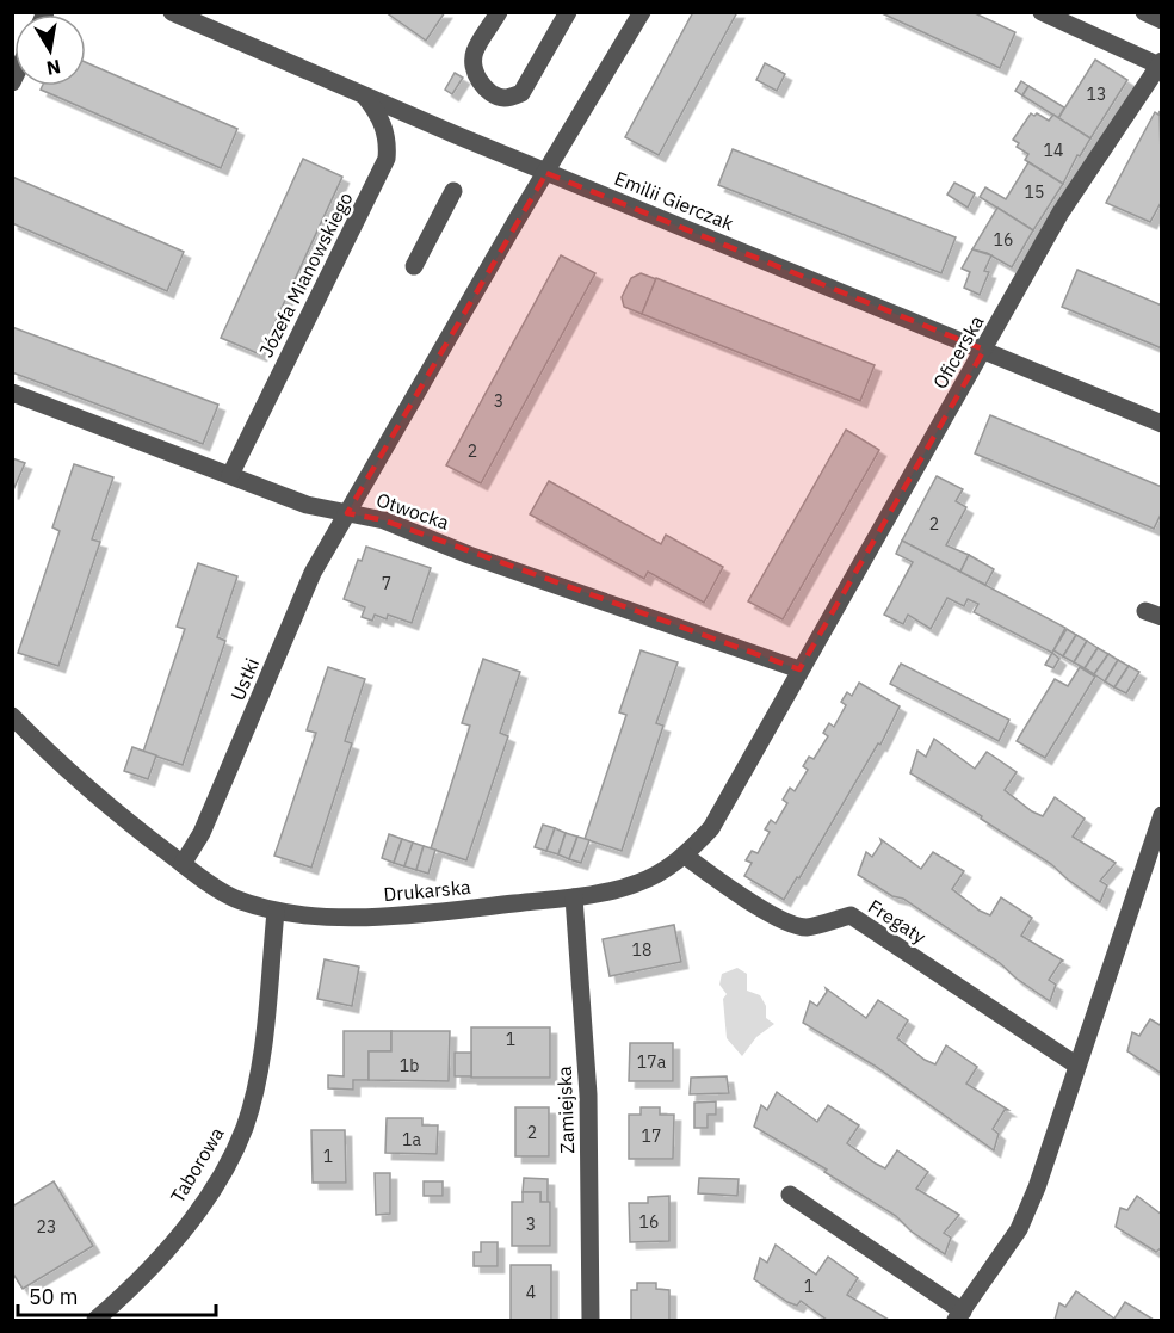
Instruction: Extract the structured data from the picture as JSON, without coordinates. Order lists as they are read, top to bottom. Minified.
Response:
{"streets":{"street":["Emilii Gierczak","Józefa Mianowskiego","Oficerska","Otwocka","Ustki","Drukarska","Fregaty","Zamiejska","Taborowa"]},"crossings":[["Emilii Gierczak","Józefa Mianowskiego"],["Emilii Gierczak","Oficerska"],["Józefa Mianowskiego","Otwocka"],["Oficerska","Otwocka"],["Oficerska","Drukarska"],["Otwocka","Ustki"],["Otwocka","Drukarska"],["Ustki","Drukarska"],["Drukarska","Fregaty"],["Drukarska","Zamiejska"],["Drukarska","Taborowa"]],"house_numbers":["13","14","15","16","3","2","2","7","18","1","17a","1b","2","17","1a","1","16","3","23","1","4"],"scale_bar":"50 m","north":"bottom"}
